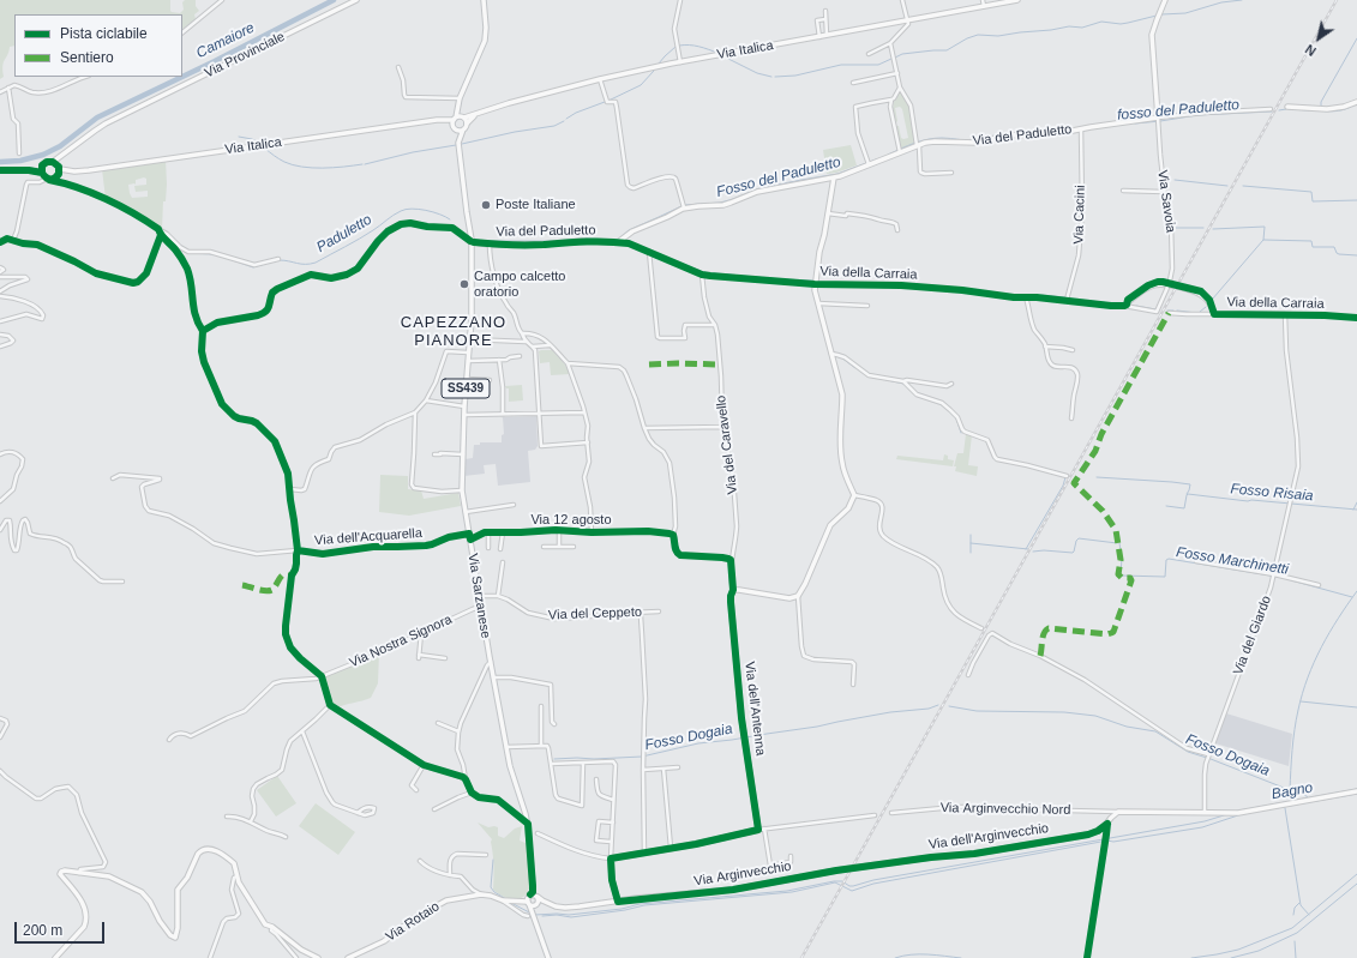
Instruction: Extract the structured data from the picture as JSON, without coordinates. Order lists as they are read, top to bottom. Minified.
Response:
{"streets":{"main road":["Via Italica","Via Provinciale","Via del Paduletto","SS439","Via Sarzanese","Via dell'Antenna","Via dell'Arginvecchio","Via Arginvecchio","Via Rotaio"],"street":["Via Savoia","Via Cacini","Via della Carraia","Via del Caravello","Via 12 agosto","Via dell'Acquarella","Via del Ceppeto","Via del Giardo","Via Nostra Signora","Via Arginvecchio Nord"]},"crossings":[["Via Italica","Via Provinciale"],["Via Italica","SS439"],["Via del Paduletto","Via Savoia"],["Via del Paduletto","Via Cacini"],["Via del Paduletto","Via della Carraia"],["Via del Paduletto","Via Sarzanese"],["Via Savoia","Via della Carraia"],["Via Cacini","Via della Carraia"],["Via della Carraia","Via del Caravello"],["Via della Carraia","Via del Giardo"],["SS439","Via Sarzanese"],["SS439","Via Rotaio"],["Via del Caravello","Via dell'Antenna"],["Via 12 agosto","Via Sarzanese"],["Via dell'Acquarella","Via Sarzanese"],["Via Sarzanese","Via del Ceppeto"],["Via Sarzanese","Via Nostra Signora"],["Via Arginvecchio Nord","Via dell'Arginvecchio"],["Via dell'Arginvecchio","Via Arginvecchio"],["Via Arginvecchio","Via Rotaio"]],"districts":["CAPEZZANO PIANORE"],"water":["Camaiore","fosso del Paduletto","Fosso del Paduletto","Paduletto","Fosso Risaia","Fosso Marchinetti","Fosso Dogaia","Bagno"],"places":["Poste Italiane","Campo calcetto oratorio"],"legend":["Pista ciclabile","Sentiero"],"scale_bar":"200 m","north":"bottom left"}
